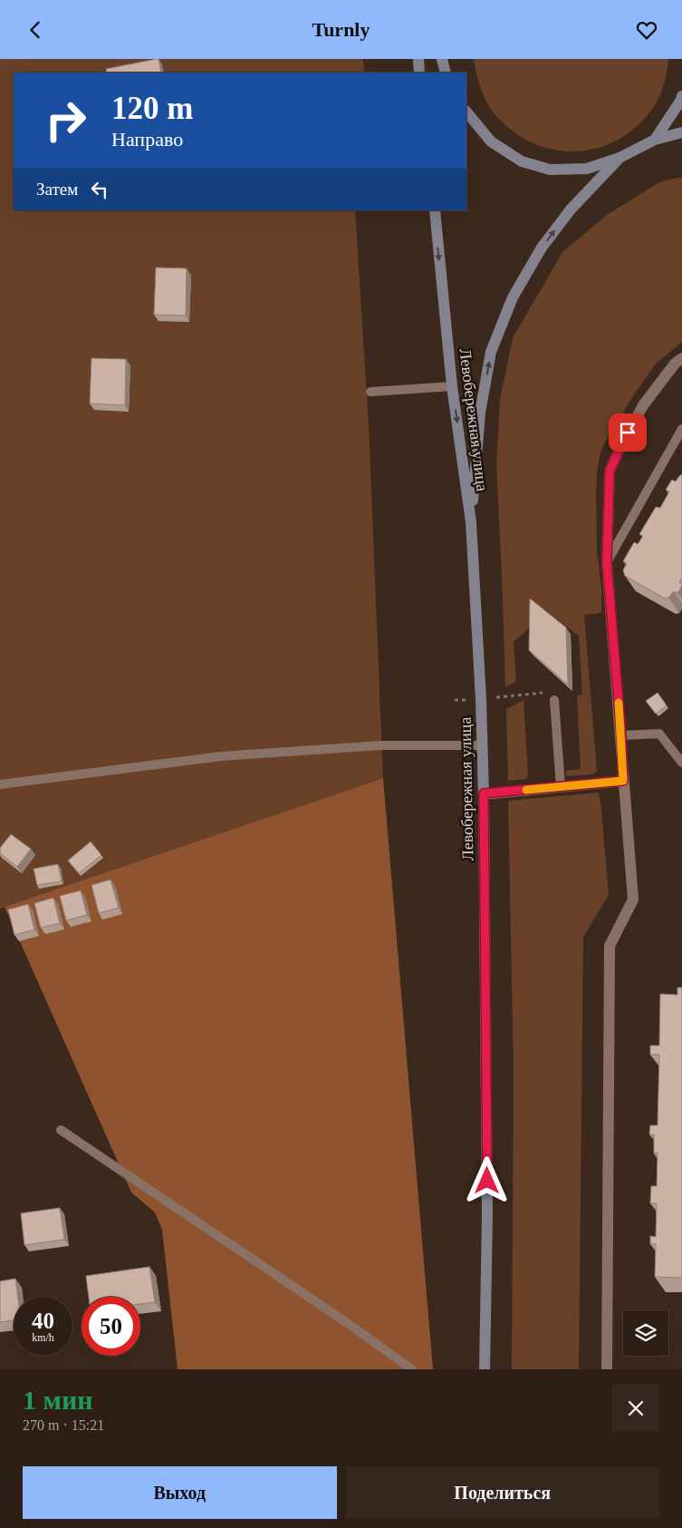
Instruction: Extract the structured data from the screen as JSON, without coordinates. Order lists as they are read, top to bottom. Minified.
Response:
{"streets":{"main road":["Левобережная улица"]},"page":{"header":"Turnly","turn":["120 m","Направо"],"then":"Затем","speed":"40 km/h","limit":"50","heading":["1 мин","270 m · 15:21"],"buttons":["Выход","Поделиться"]}}
